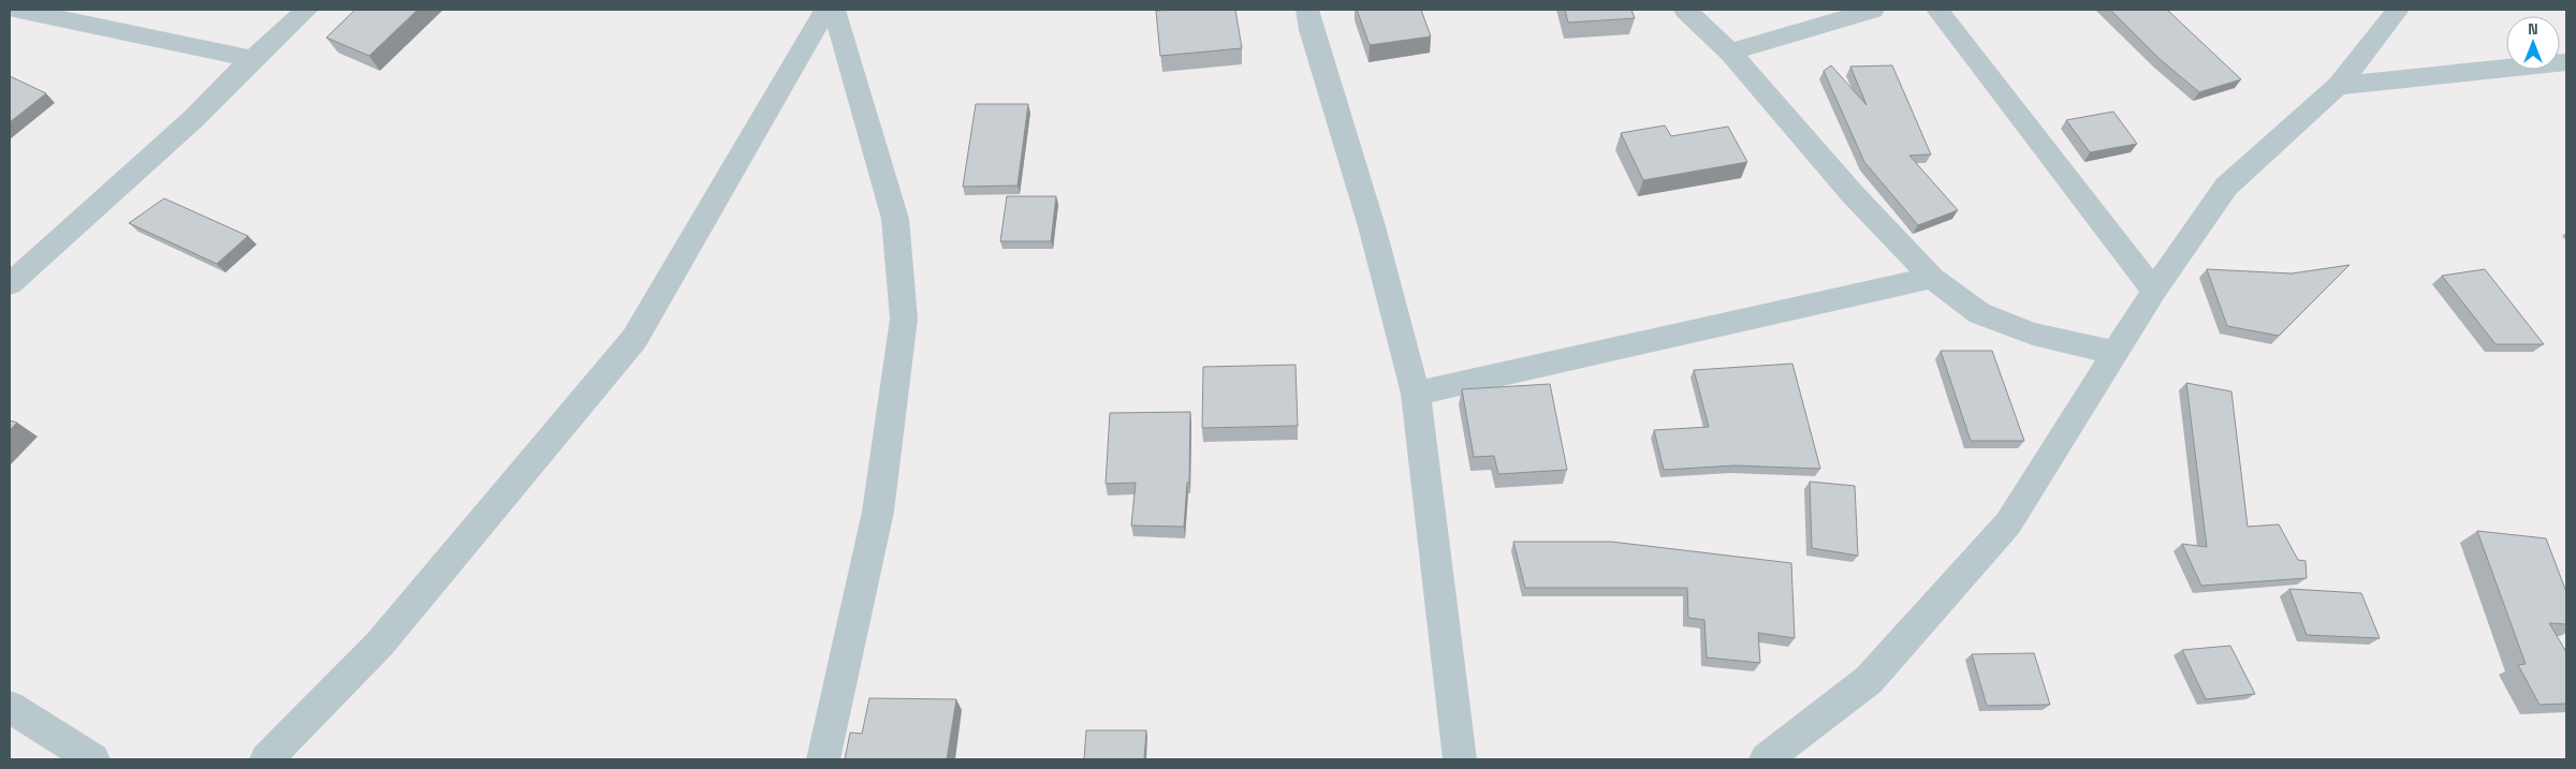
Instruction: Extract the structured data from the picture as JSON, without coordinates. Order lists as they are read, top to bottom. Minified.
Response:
{"north":"top"}
